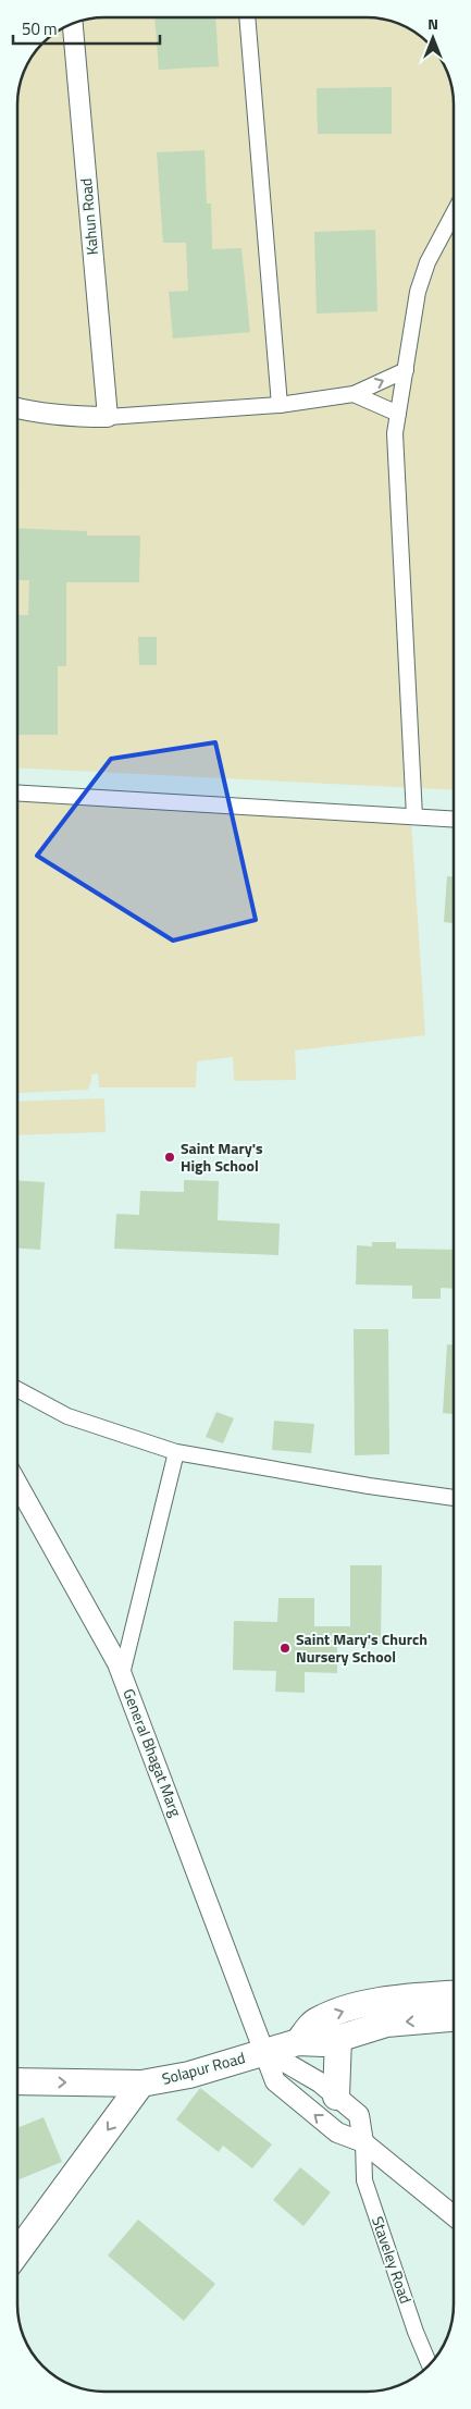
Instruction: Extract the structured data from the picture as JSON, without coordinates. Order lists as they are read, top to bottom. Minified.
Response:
{"streets":{"highway":["Solapur Road"],"street":["Kahun Road","General Bhagat Marg","Staveley Road"]},"crossings":[["General Bhagat Marg","Solapur Road"],["General Bhagat Marg","Staveley Road"]],"places":["Saint Mary's High School","Saint Mary's Church Nursery School"],"scale_bar":"50 m","north":"top"}
